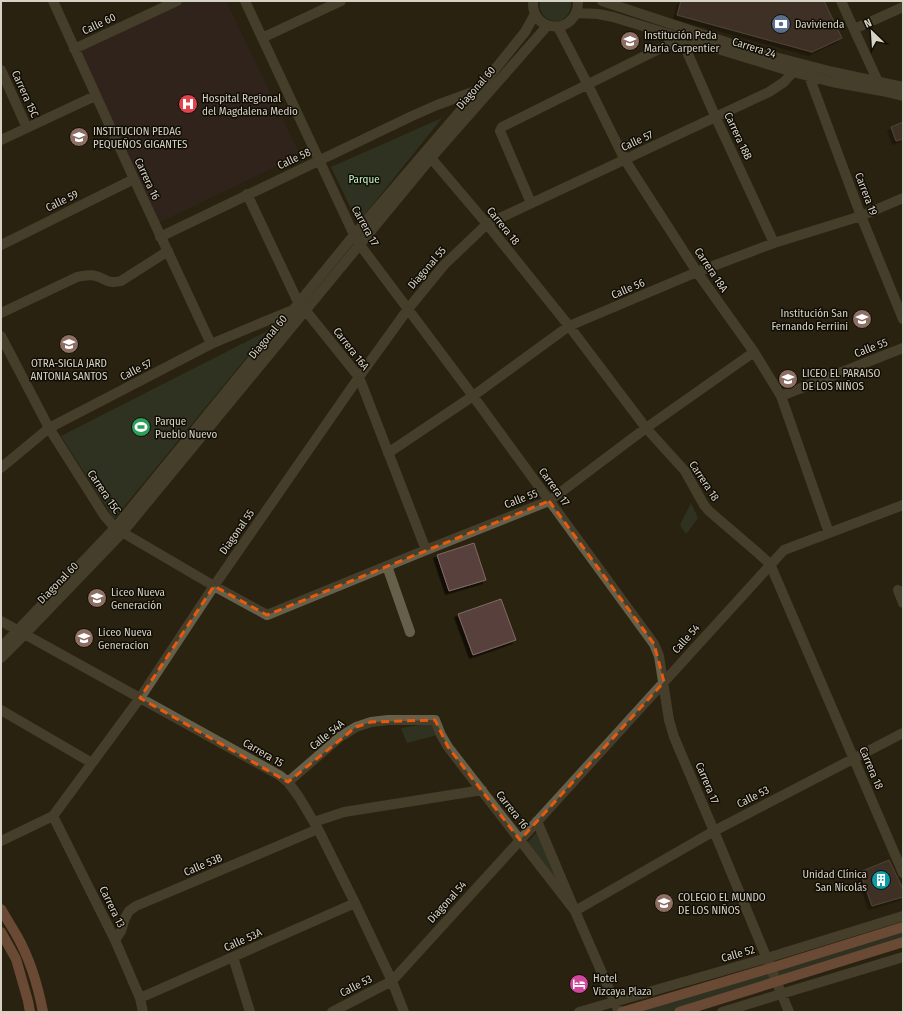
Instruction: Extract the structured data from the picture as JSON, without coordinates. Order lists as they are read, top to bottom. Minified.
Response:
{"streets":{"main road":["Calle 52"],"street":["Calle 60","Carrera 24","Diagonal 60","Carrera 15C","Carrera 18B","Calle 57","Calle 58","Carrera 16","Carrera 19","Calle 59","Carrera 17","Carrera 18","Diagonal 55","Carrera 18A","Calle 56","Calle 55","Carrera 16A","Calle 54","Calle 54A","Carrera 15","Calle 53","Calle 53B","Diagonal 54","Carrera 13","Calle 53A"]},"crossings":[["Calle 60","Carrera 16"],["Carrera 24","Carrera 18B"],["Carrera 24","Calle 57"],["Carrera 24","Carrera 19"],["Diagonal 60","Carrera 15C"],["Diagonal 60","Calle 57"],["Diagonal 60","Calle 58"],["Diagonal 60","Carrera 17"],["Diagonal 60","Carrera 18"],["Diagonal 60","Carrera 16A"],["Diagonal 60","Carrera 15"],["Carrera 15C","Calle 57"],["Carrera 15C","Diagonal 55"],["Carrera 15C","Calle 55"],["Carrera 18B","Calle 57"],["Carrera 18B","Calle 56"],["Calle 57","Carrera 16"],["Calle 57","Carrera 18"],["Calle 57","Diagonal 55"],["Calle 57","Carrera 18A"],["Calle 57","Carrera 16A"],["Calle 58","Carrera 16"],["Calle 58","Carrera 17"],["Calle 58","Carrera 16A"],["Carrera 16","Calle 59"],["Carrera 16","Calle 54"],["Carrera 16","Calle 54A"],["Carrera 16","Calle 53"],["Carrera 16","Calle 53B"],["Carrera 16","Diagonal 54"],["Carrera 16","Calle 52"],["Carrera 19","Calle 56"],["Carrera 17","Diagonal 55"],["Carrera 17","Calle 56"],["Carrera 17","Calle 55"],["Carrera 17","Calle 54"],["Carrera 17","Calle 53"],["Carrera 17","Calle 52"],["Carrera 18","Diagonal 55"],["Carrera 18","Calle 56"],["Carrera 18","Calle 55"],["Carrera 18","Calle 54"],["Carrera 18","Calle 53"],["Diagonal 55","Carrera 16A"],["Diagonal 55","Carrera 15"],["Diagonal 55","Carrera 13"],["Carrera 18A","Calle 56"],["Carrera 18A","Calle 55"],["Carrera 18A","Calle 54"],["Calle 56","Carrera 16A"],["Calle 55","Carrera 16A"],["Calle 54","Diagonal 54"],["Calle 54A","Carrera 15"],["Carrera 15","Calle 53"],["Carrera 15","Calle 53B"],["Carrera 15","Diagonal 54"],["Carrera 15","Calle 53A"],["Calle 53","Diagonal 54"],["Calle 53B","Carrera 13"],["Carrera 13","Calle 53A"]],"parks":["Parque"],"places":{"bank":["Davivienda"],"school or university":["Institución Peda María Carpentier","INSTITUCION PEDAG PEQUEÑOS GIGANTES","Institución San Fernando Ferriini","OTRA-SIGLA JARD ANTONIA SANTOS","LICEO EL PARAISO DE LOS NIÑOS","Liceo Nueva Generación","Liceo Nueva Generacion","COLEGIO EL MUNDO DE LOS NIÑOS"],"hospital":["Hospital Regional del Magdalena Medio"],"sports":["Parque Pueblo Nuevo"],"building":["Unidad Clínica San Nicolás"],"hotel":["Hotel Vizcaya Plaza"]},"north":"top left"}
